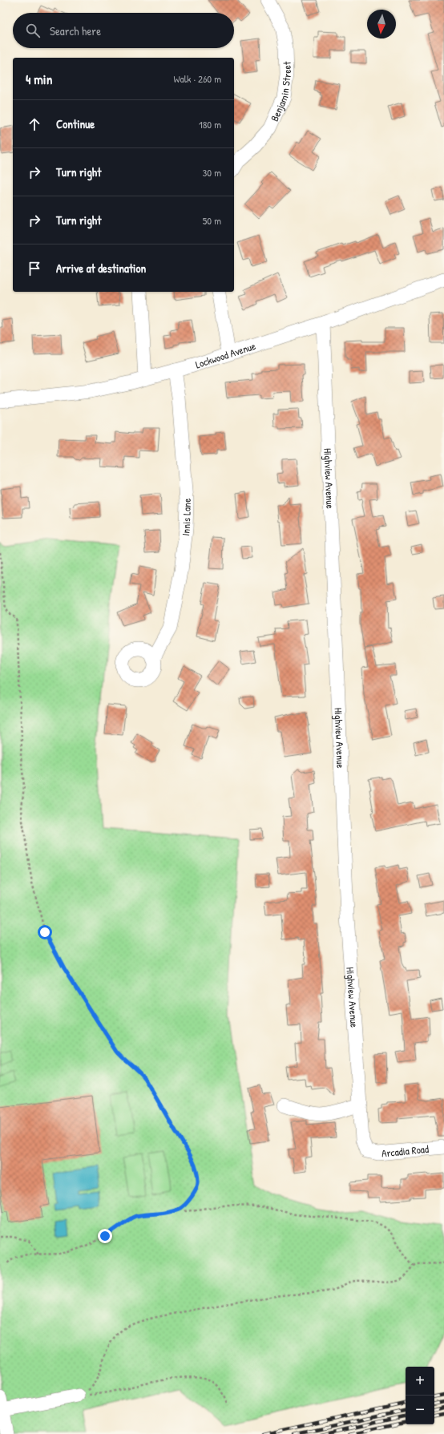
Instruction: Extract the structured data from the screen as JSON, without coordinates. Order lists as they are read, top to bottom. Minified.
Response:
{"streets":{"street":["Benjamin Street","Lockwood Avenue","Highview Avenue","Innis Lane","Arcadia Road"]},"crossings":[["Lockwood Avenue","Highview Avenue"],["Lockwood Avenue","Innis Lane"],["Highview Avenue","Arcadia Road"]],"north":"bottom","page":{"search":"Search here","heading":["4 min","Walk · 260 m"],"list":[["Continue","180 m"],["Turn right","30 m"],["Turn right","50 m"],"Arrive at destination"],"map_buttons":["+","−"]}}
